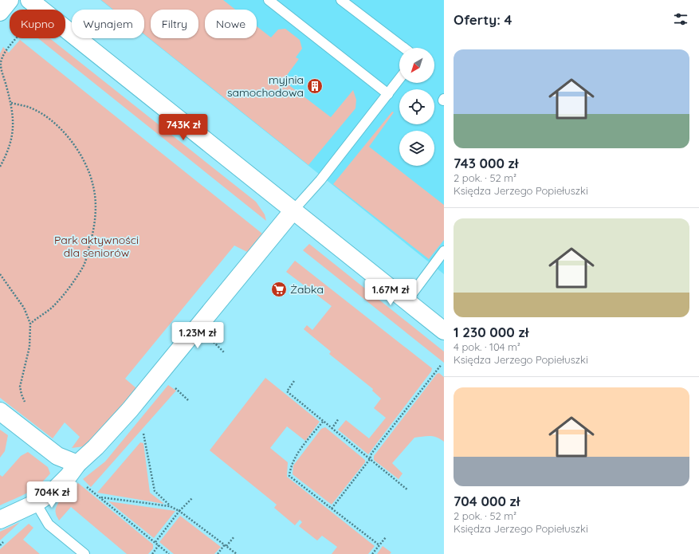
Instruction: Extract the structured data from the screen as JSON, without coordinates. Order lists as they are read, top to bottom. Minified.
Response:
{"parks":["Park aktywności dla seniorów"],"places":{"building":["myjnia samochodowa"],"supermarket":["Żabka"]},"north":"bottom left","page":{"heading":"Oferty: 4","chip":["Kupno","Wynajem","Filtry","Nowe"],"list":[{"name":"743 000 zł","note":"2 pok. · 52 m² · Księdza Jerzego Popiełuszki"},{"name":"1 230 000 zł","note":"4 pok. · 104 m² · Księdza Jerzego Popiełuszki"},{"name":"704 000 zł","note":"2 pok. · 52 m² · Księdza Jerzego Popiełuszki"}],"price":["743K zł","1.67M zł","1.23M zł","704K zł"]}}
